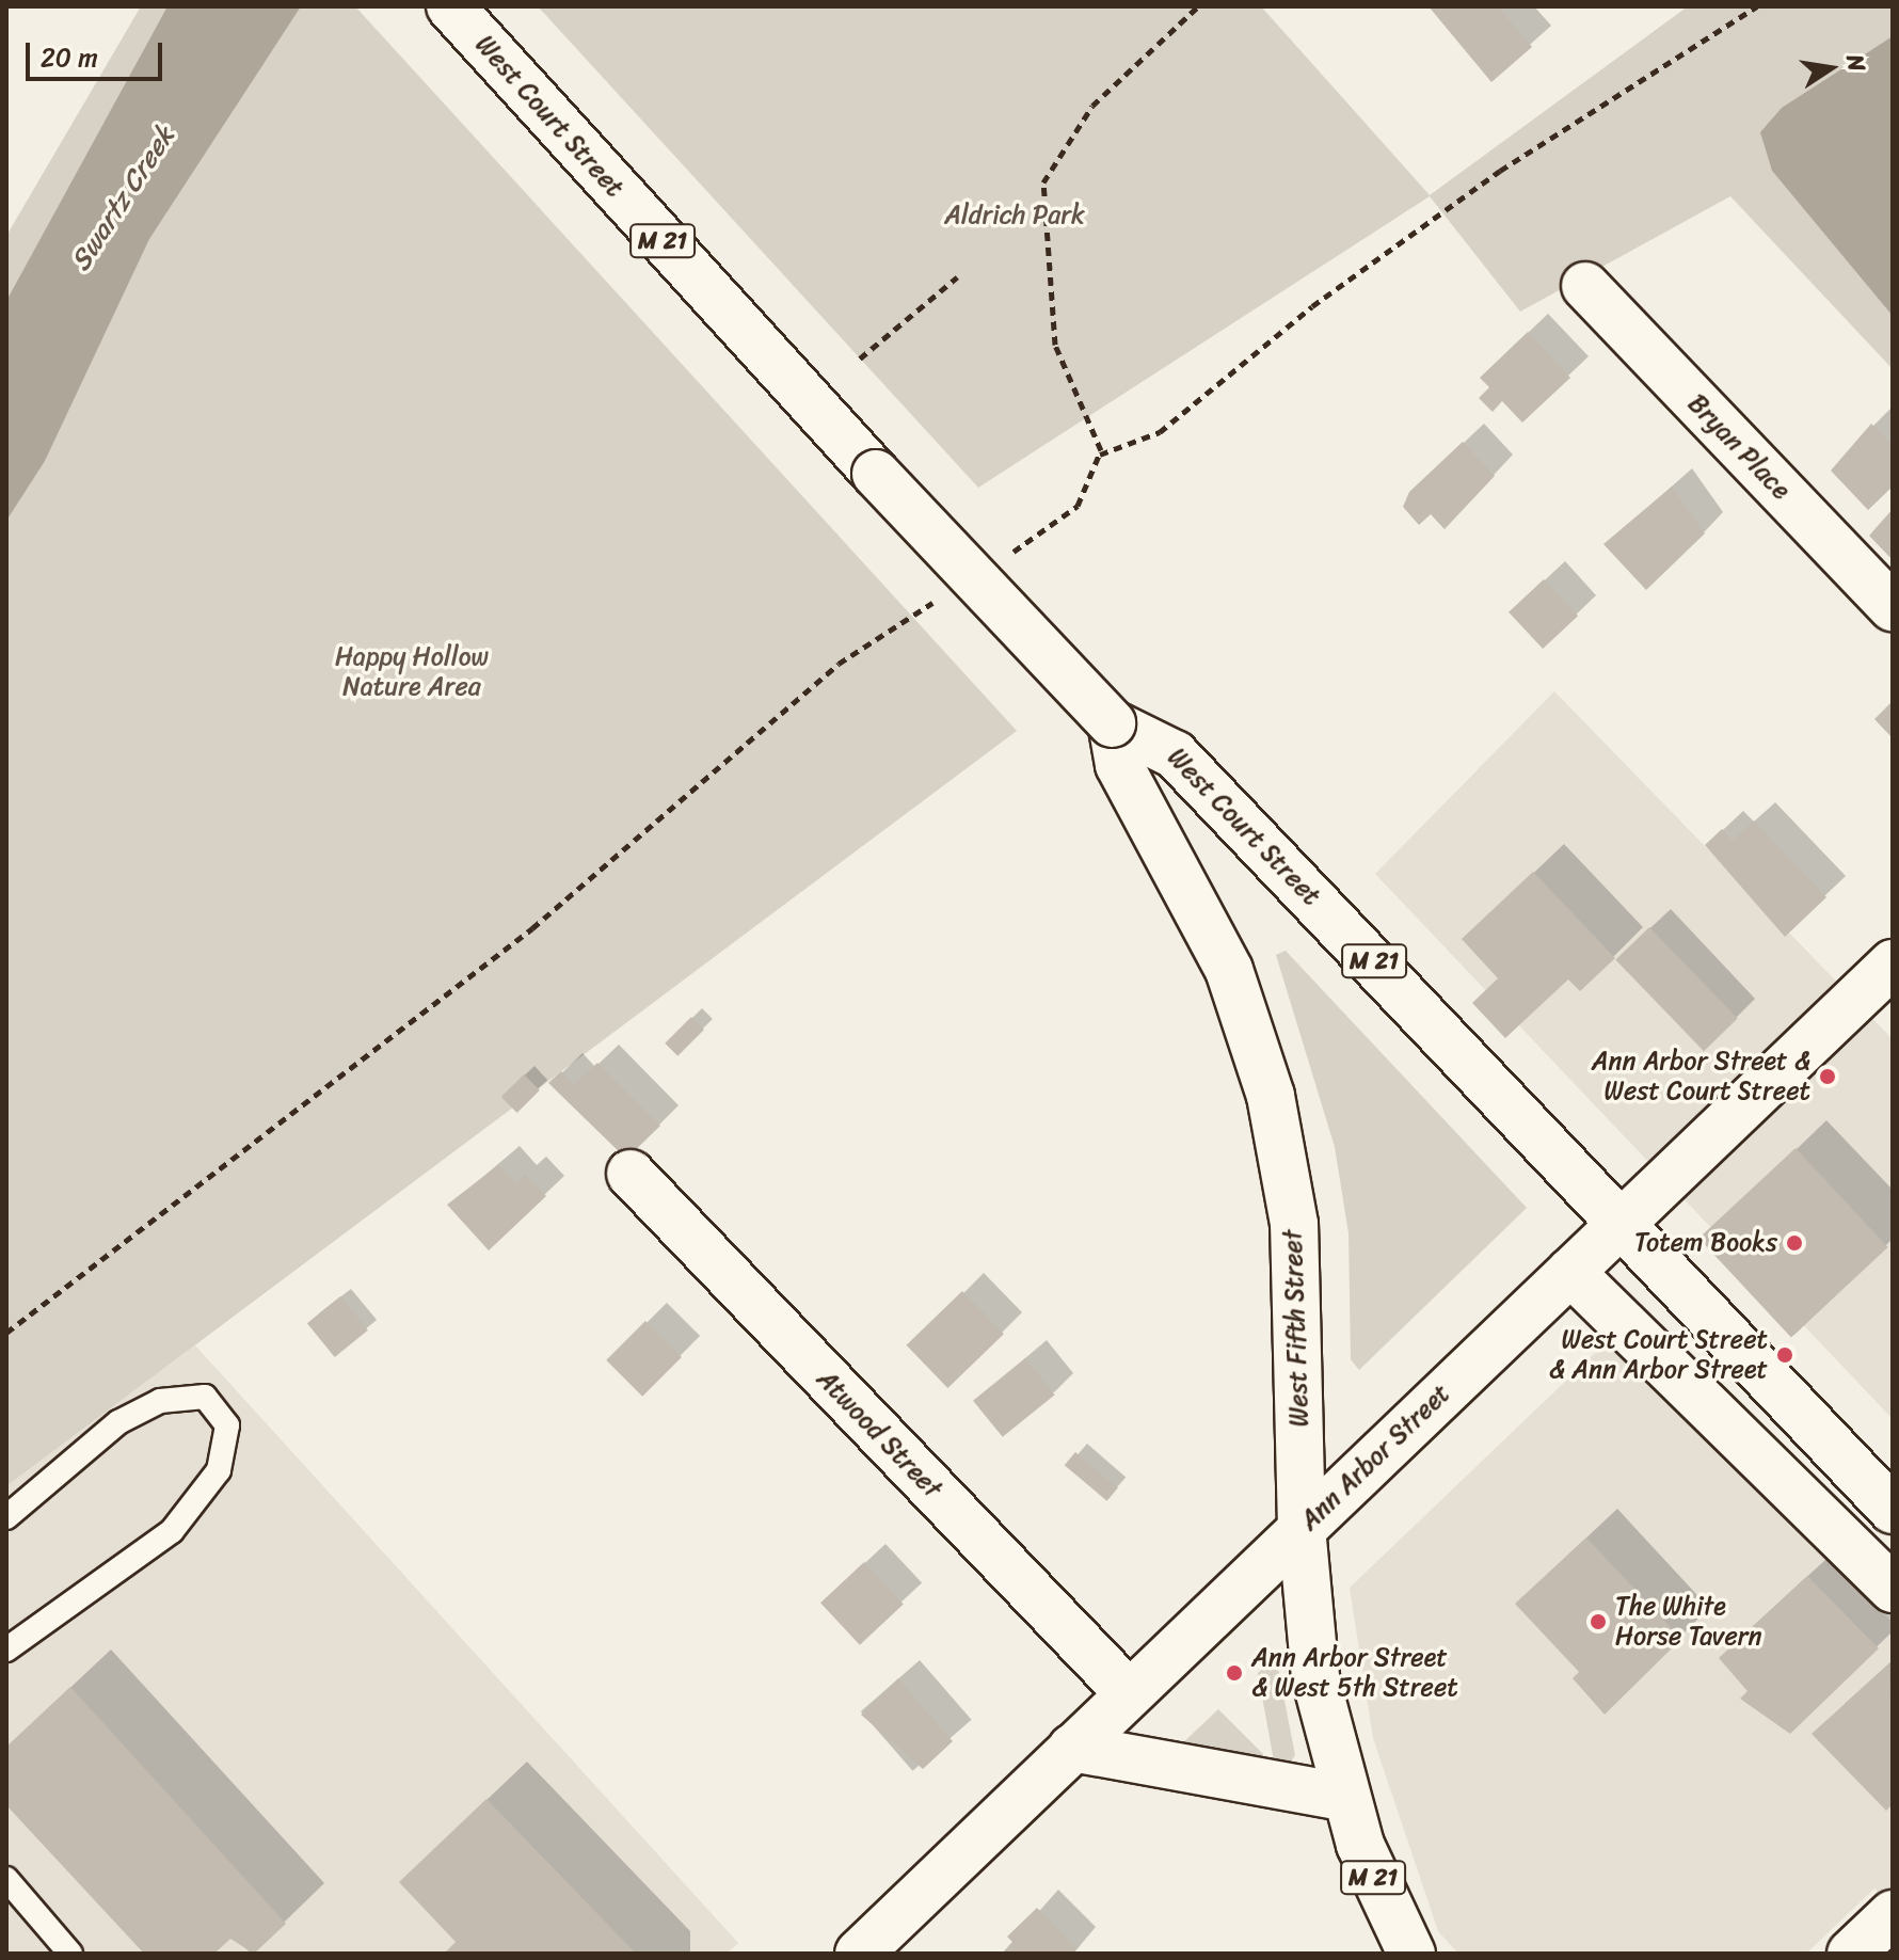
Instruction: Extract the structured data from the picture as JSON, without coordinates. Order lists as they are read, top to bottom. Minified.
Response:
{"streets":{"main road":["West Court Street","M 21","Bryan Place","West Fifth Street","Atwood Street","Ann Arbor Street"]},"crossings":[["West Court Street","West Fifth Street"],["West Court Street","Ann Arbor Street"],["West Fifth Street","Ann Arbor Street"],["Atwood Street","Ann Arbor Street"]],"water":["Swartz Creek"],"parks":["Aldrich Park","Happy Hollow Nature Area"],"places":["Ann Arbor Street & West Court Street","Totem Books","West Court Street & Ann Arbor Street","The White Horse Tavern","Ann Arbor Street & West 5th Street"],"scale_bar":"20 m","north":"right"}
